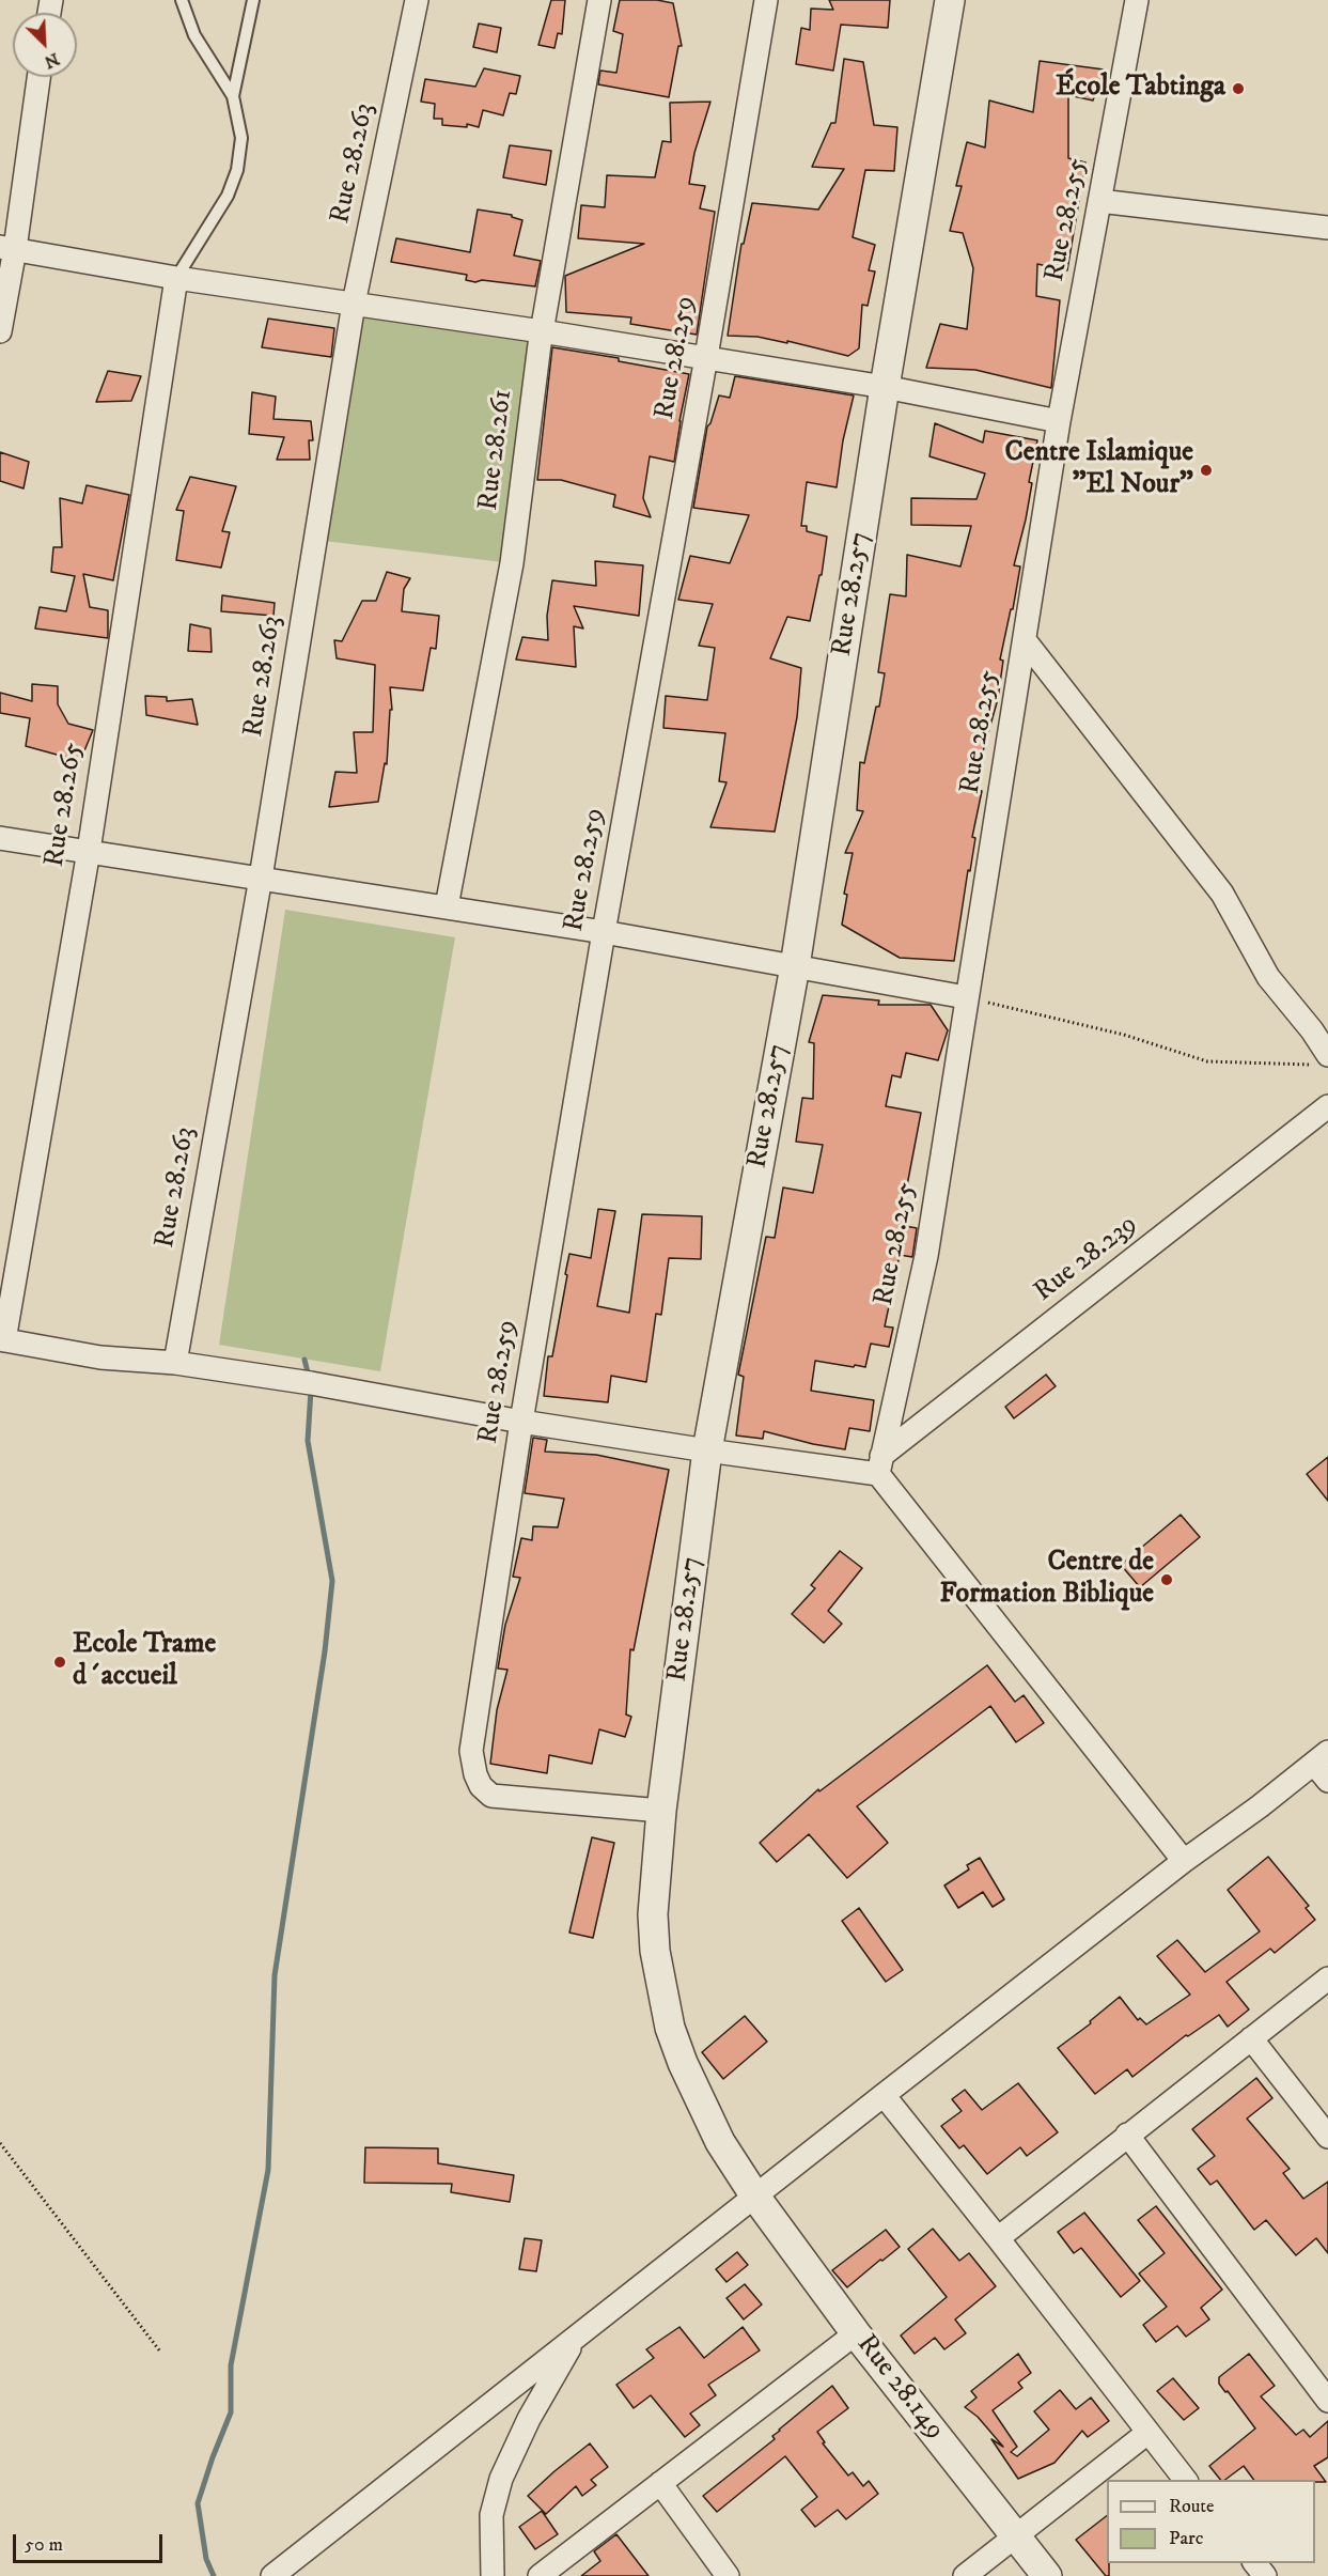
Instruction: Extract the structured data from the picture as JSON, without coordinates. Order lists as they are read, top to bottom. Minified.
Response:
{"streets":{"street":["Rue 28.263","Rue 28.255","Rue 28.259","Rue 28.261","Rue 28.257","Rue 28.265","Rue 28.239","Rue 28.149"]},"crossings":[["Rue 28.255","Rue 28.239"],["Rue 28.259","Rue 28.257"],["Rue 28.257","Rue 28.149"]],"places":["École Tabtinga","Centre Islamique \"El Nour\"","Centre de Formation Biblique","Ecole Trame d´accueil"],"legend":["Route","Parc"],"scale_bar":"50 m","north":"bottom right"}
